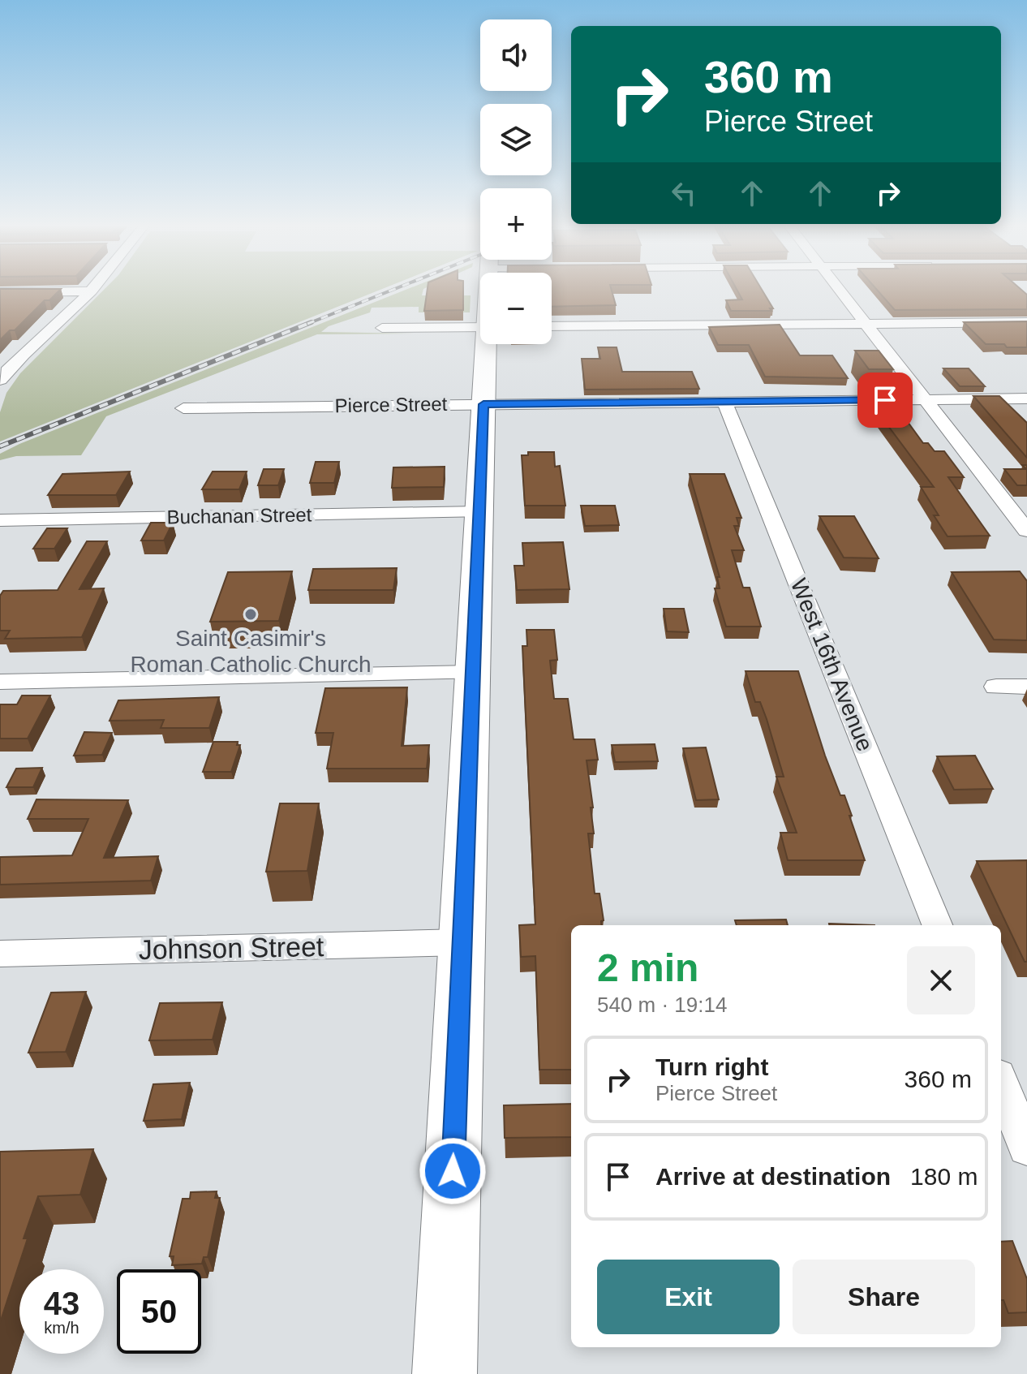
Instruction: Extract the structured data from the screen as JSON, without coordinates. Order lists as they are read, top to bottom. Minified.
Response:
{"streets":{"street":["Pierce Street","Buchanan Street","West 16th Avenue","Johnson Street"]},"crossings":[["Pierce Street","West 16th Avenue"]],"places":["Saint Casimir's Roman Catholic Church"],"page":{"map_buttons":["+","−"],"turn":["360 m","Pierce Street"],"heading":["2 min","540 m · 19:14"],"list":[{"name":"Turn right","note":"Pierce Street","value":"360 m"},{"name":"Arrive at destination","value":"180 m"}],"buttons":["Exit","Share"],"speed":"43 km/h","limit":"50"}}
